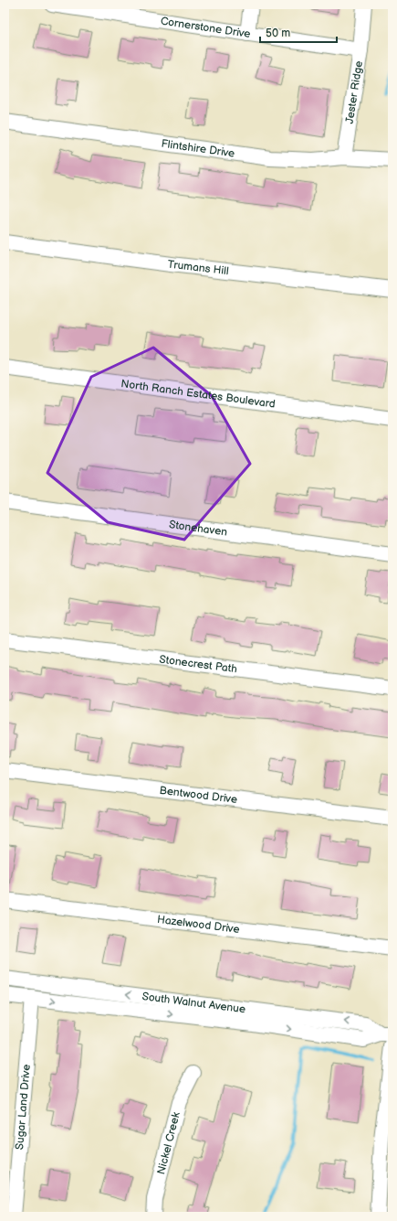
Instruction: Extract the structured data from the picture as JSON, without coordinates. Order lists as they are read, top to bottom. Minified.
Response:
{"streets":{"street":["Cornerstone Drive","Jester Ridge","Flintshire Drive","Trumans Hill","North Ranch Estates Boulevard","Stonehaven","Stonecrest Path","Bentwood Drive","Hazelwood Drive","South Walnut Avenue","Sugar Land Drive","Nickel Creek"]},"crossings":[["Cornerstone Drive","Jester Ridge"],["Jester Ridge","Flintshire Drive"],["South Walnut Avenue","Sugar Land Drive"]],"scale_bar":"50 m"}
